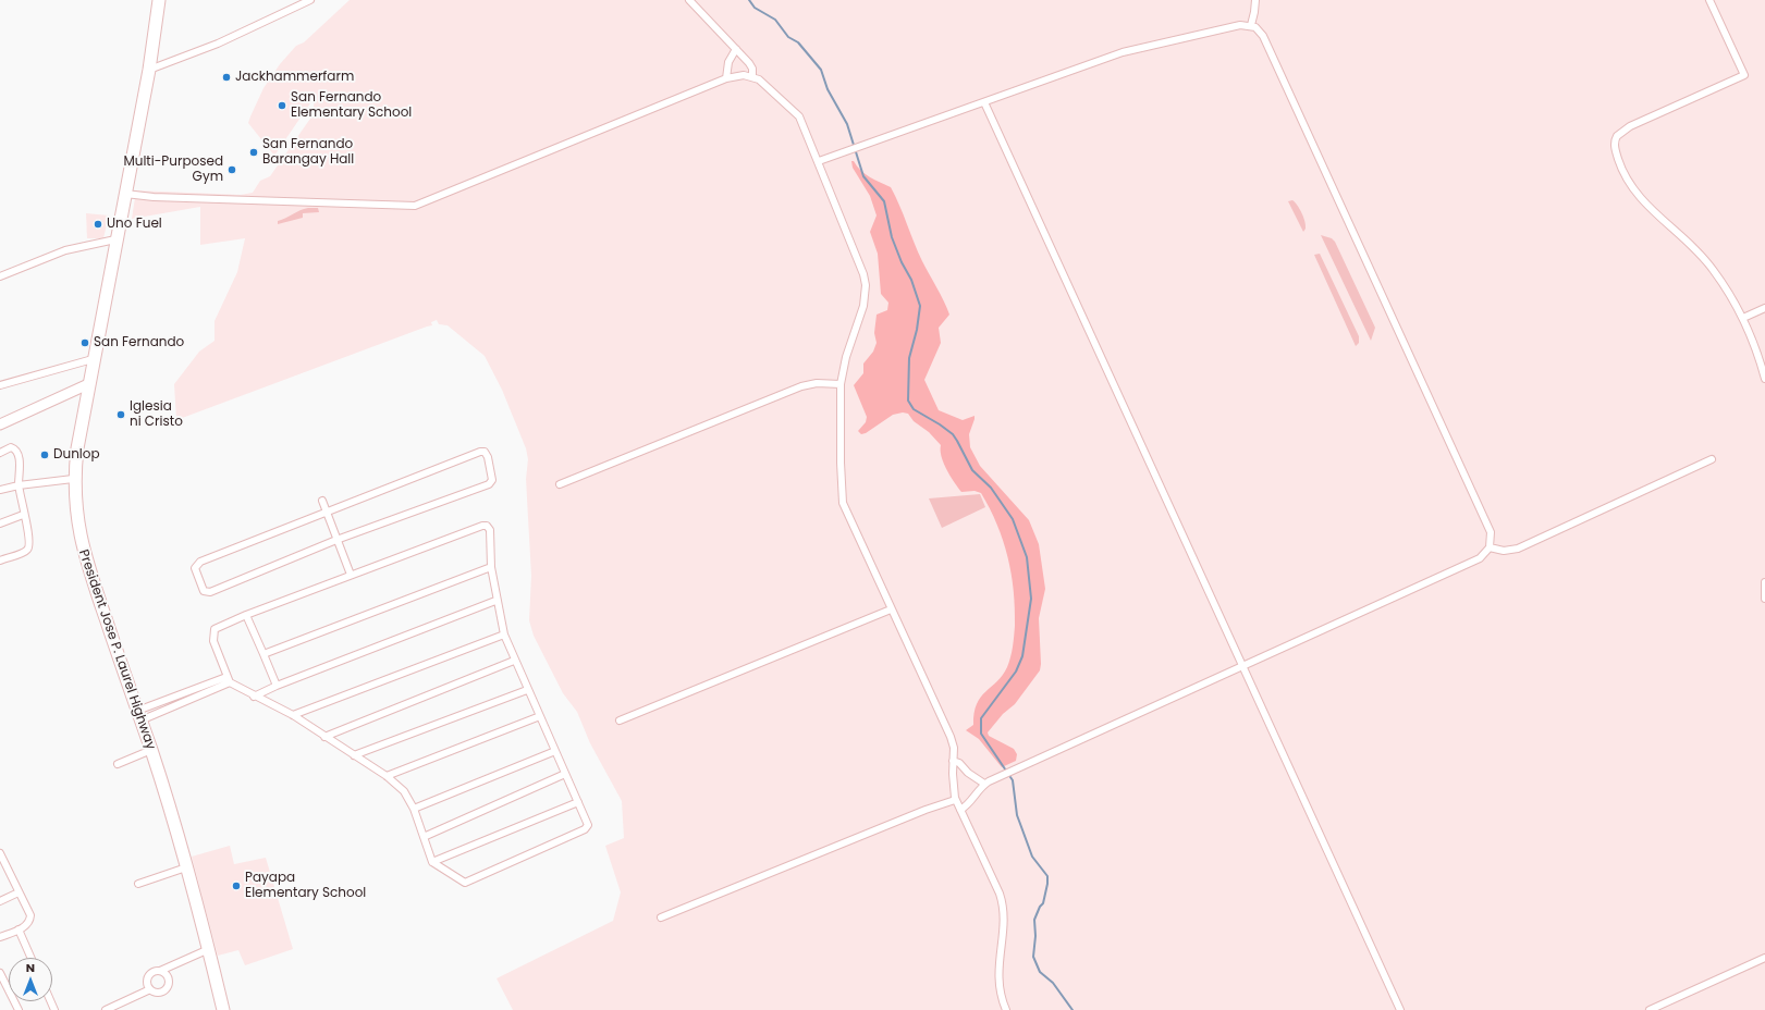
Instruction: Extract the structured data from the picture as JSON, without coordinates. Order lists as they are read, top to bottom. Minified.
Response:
{"streets":{"highway":["President Jose P. Laurel Highway"]},"places":["Jackhammerfarm","San Fernando Elementary School","San Fernando Barangay Hall","Multi-Purposed Gym","Uno Fuel","San Fernando","Iglesia ni Cristo","Dunlop","Payapa Elementary School"],"north":"top"}
